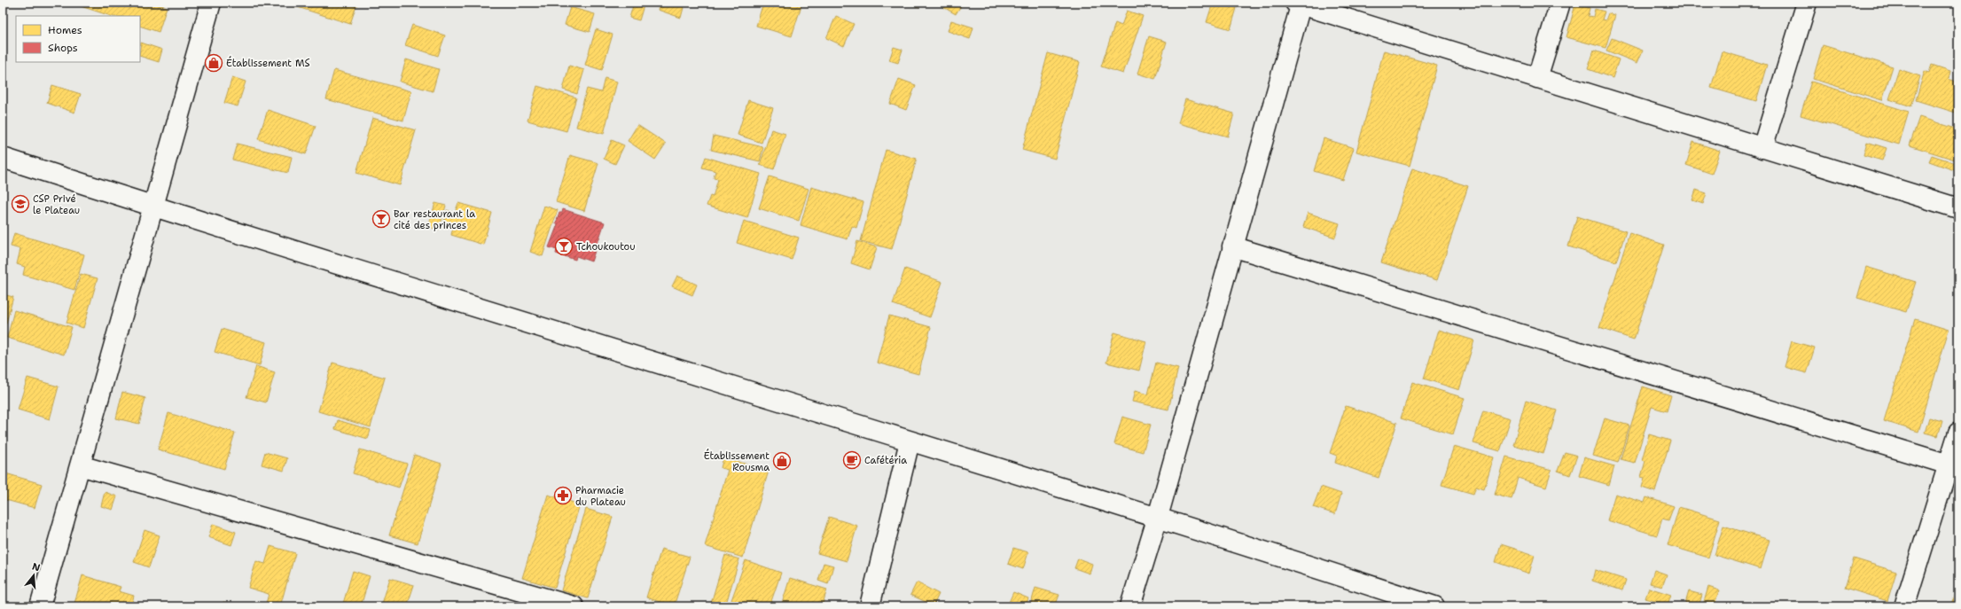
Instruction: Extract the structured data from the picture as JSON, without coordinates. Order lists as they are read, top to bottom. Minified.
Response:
{"places":{"shop":["Établissement MS","Établissement Rousma"],"school or university":["CSP Privé le Plateau"],"bar":["Bar restaurant la cité des princes","Tchoukoutou"],"cafe":["Cafétéria"],"pharmacy":["Pharmacie du Plateau"]},"legend":["Homes","Shops"],"north":"top"}
